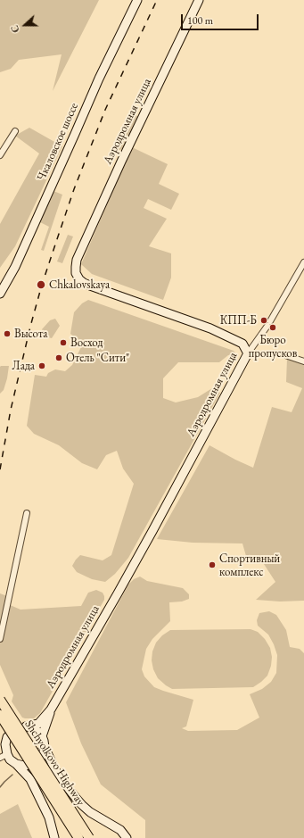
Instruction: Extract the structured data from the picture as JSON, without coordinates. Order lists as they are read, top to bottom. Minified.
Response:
{"streets":{"main road":["Shchyolkovo Highway"],"street":["Аэродромная улица","Чкаловское шоссе"]},"places":["Chkalovskaya","КПП-Б","Бюро пропусков","Высота","Восход","Отель \"Сити\"","Лада","Спортивный комплекс"],"scale_bar":"100 m","north":"left"}
